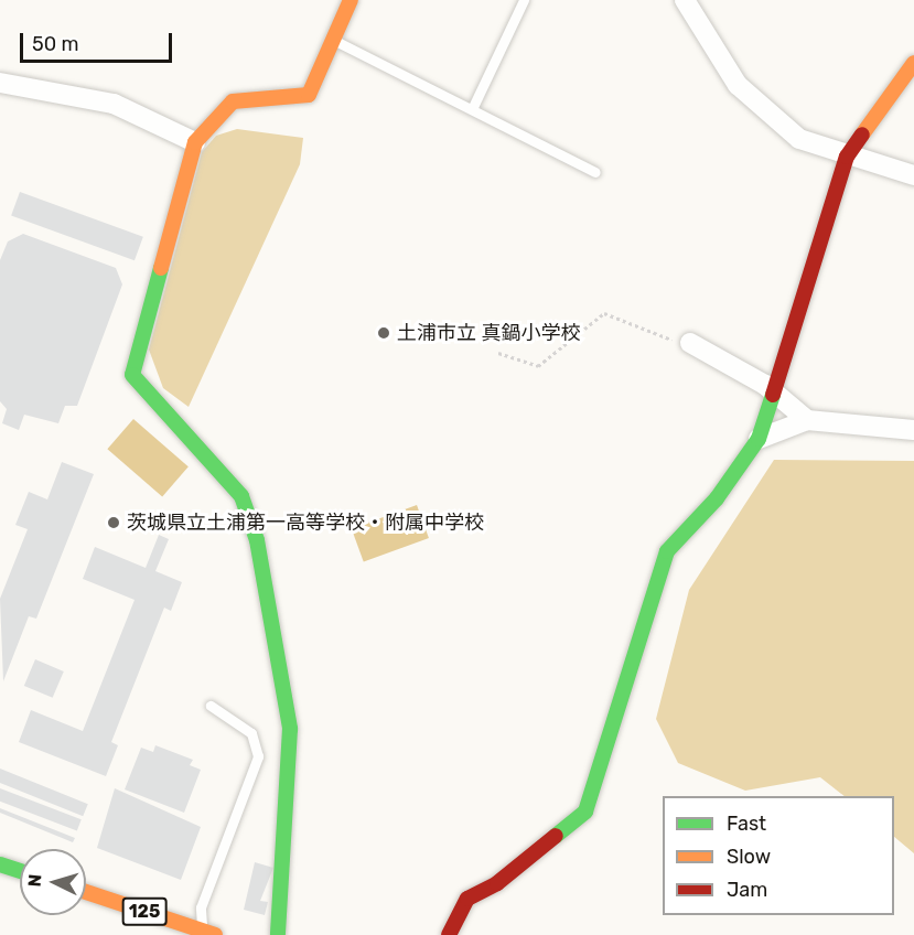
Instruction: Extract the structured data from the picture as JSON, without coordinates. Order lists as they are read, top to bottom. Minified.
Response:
{"streets":{"main road":["125"]},"places":["土浦市立 真鍋小学校","茨城県立土浦第一高等学校・附属中学校"],"legend":["Fast","Slow","Jam"],"scale_bar":"50 m","north":"left"}
